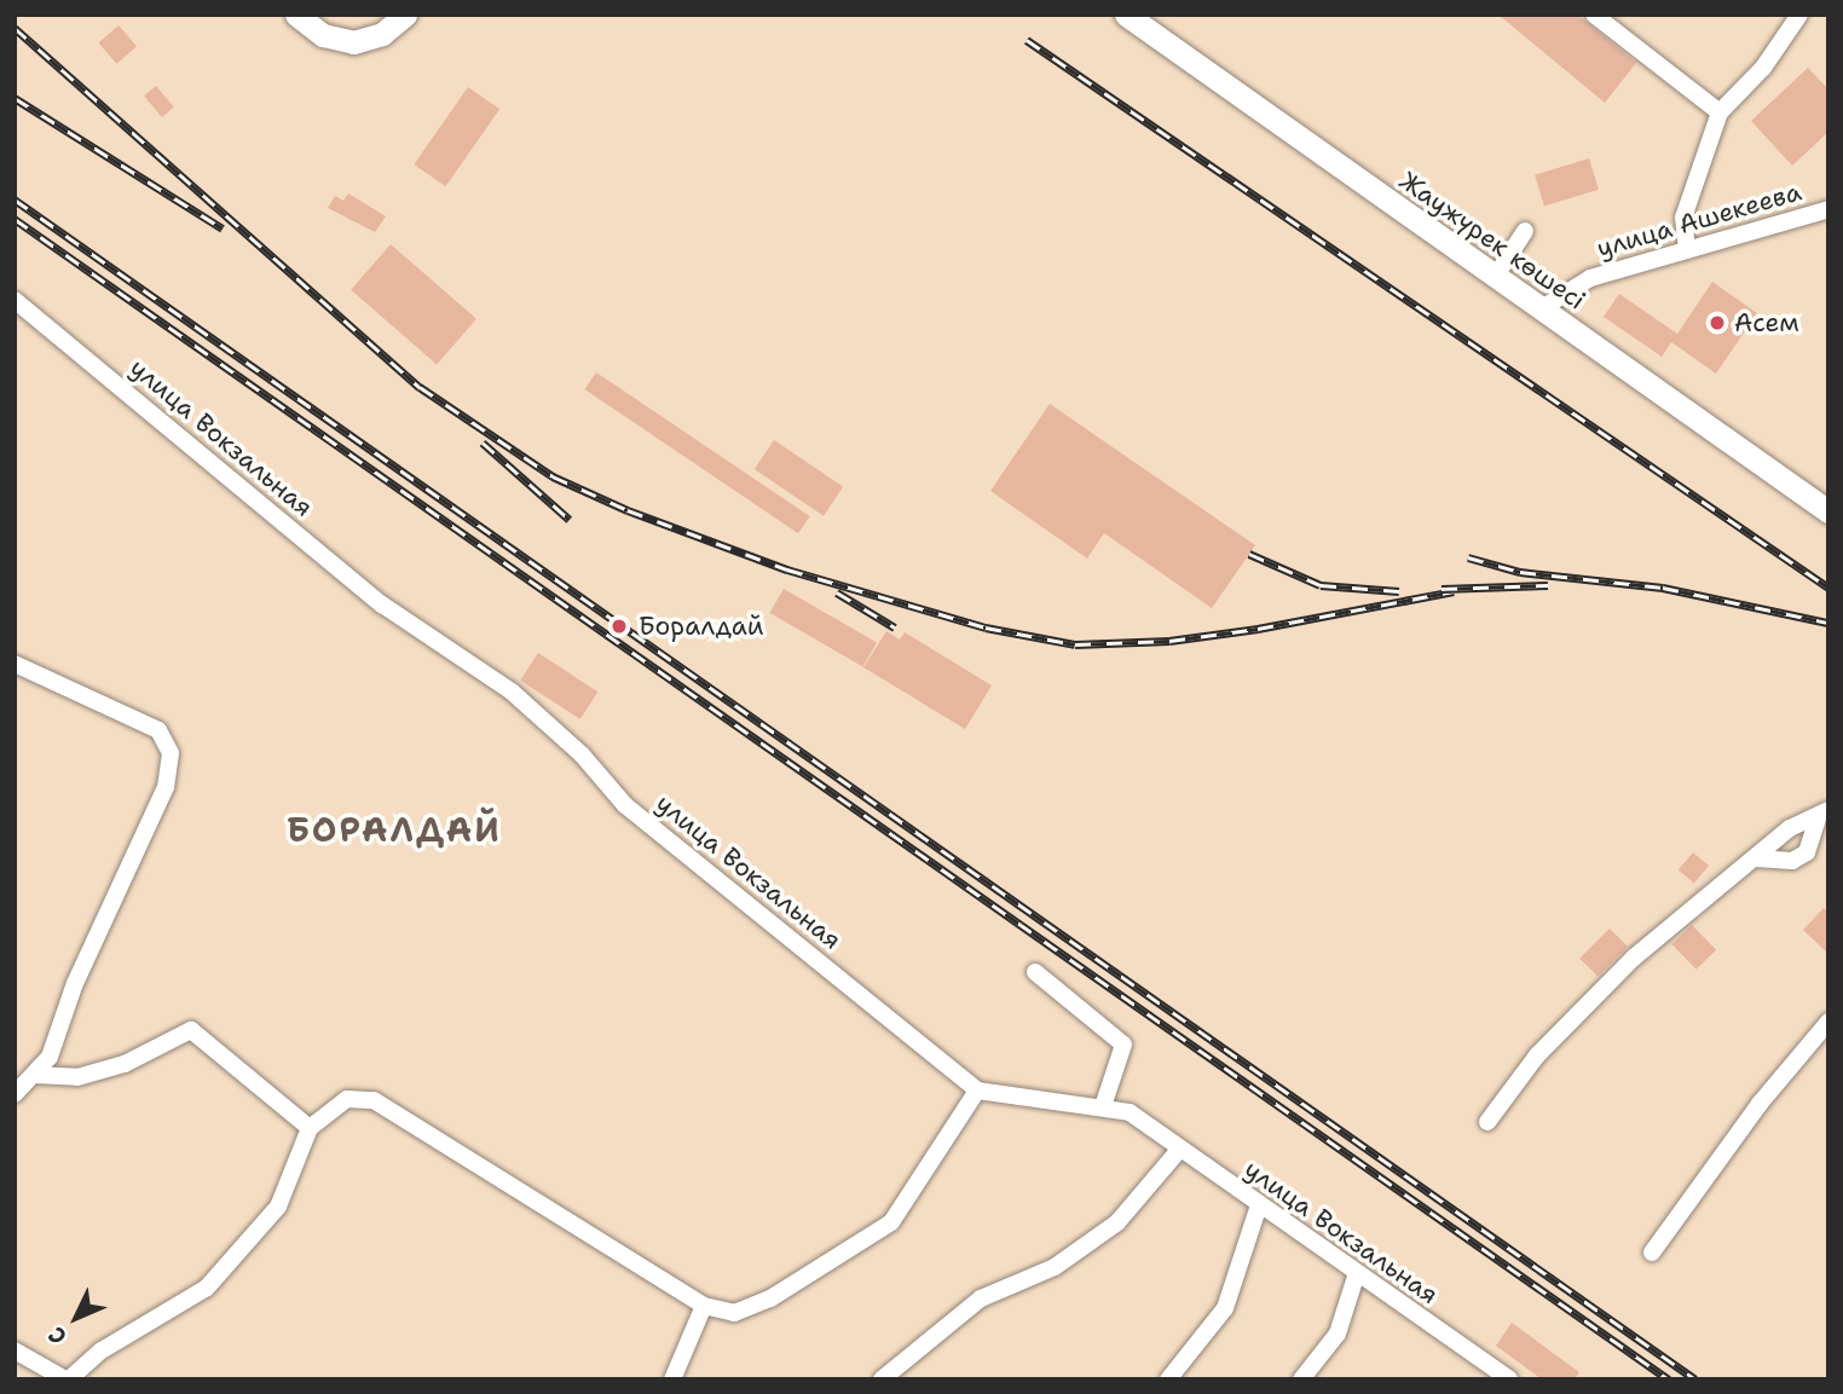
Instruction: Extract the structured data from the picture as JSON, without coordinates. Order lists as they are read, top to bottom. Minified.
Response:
{"streets":{"main road":["Жаужүрек көшесі"],"street":["улица Ашекеева","улица Вокзальная"]},"crossings":[["улица Ашекеева","Жаужүрек көшесі"]],"districts":["БОРАЛДАЙ"],"places":["Асем","Боралдай"],"north":"bottom left"}
